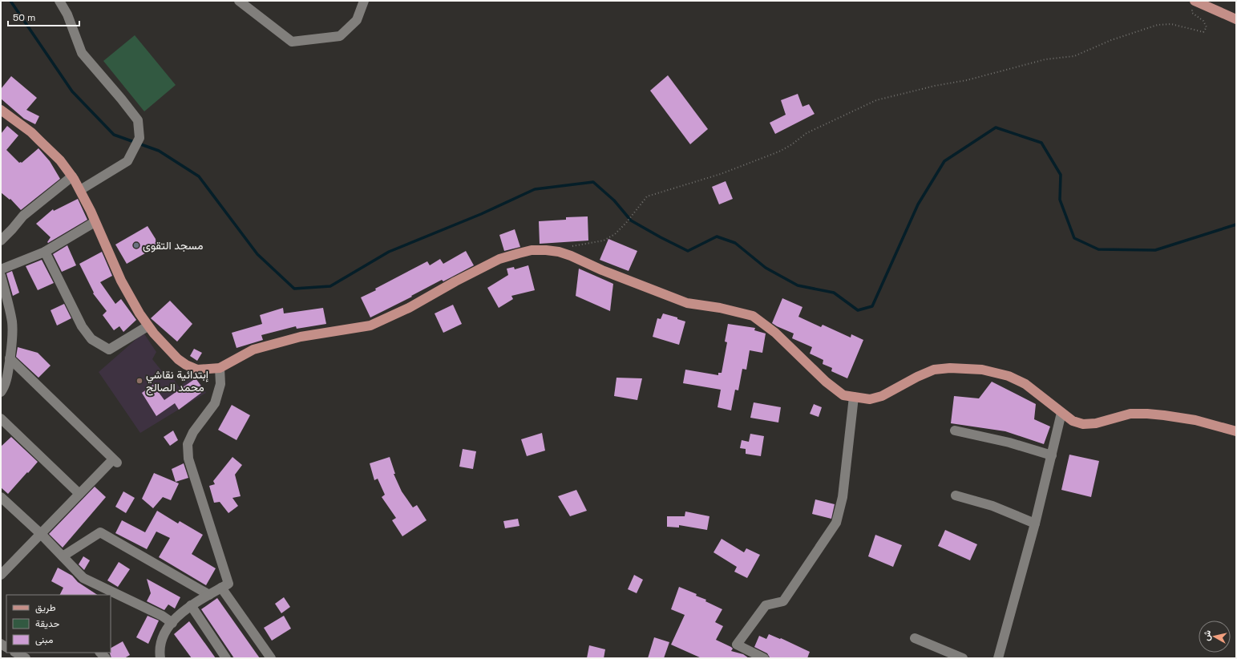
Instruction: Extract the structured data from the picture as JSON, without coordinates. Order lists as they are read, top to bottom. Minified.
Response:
{"places":["مسجد التقوى","إبتدائية نقاشي محمد الصالح"],"legend":["طريق","حديقة","مبنى"],"scale_bar":"50 m","north":"left"}
